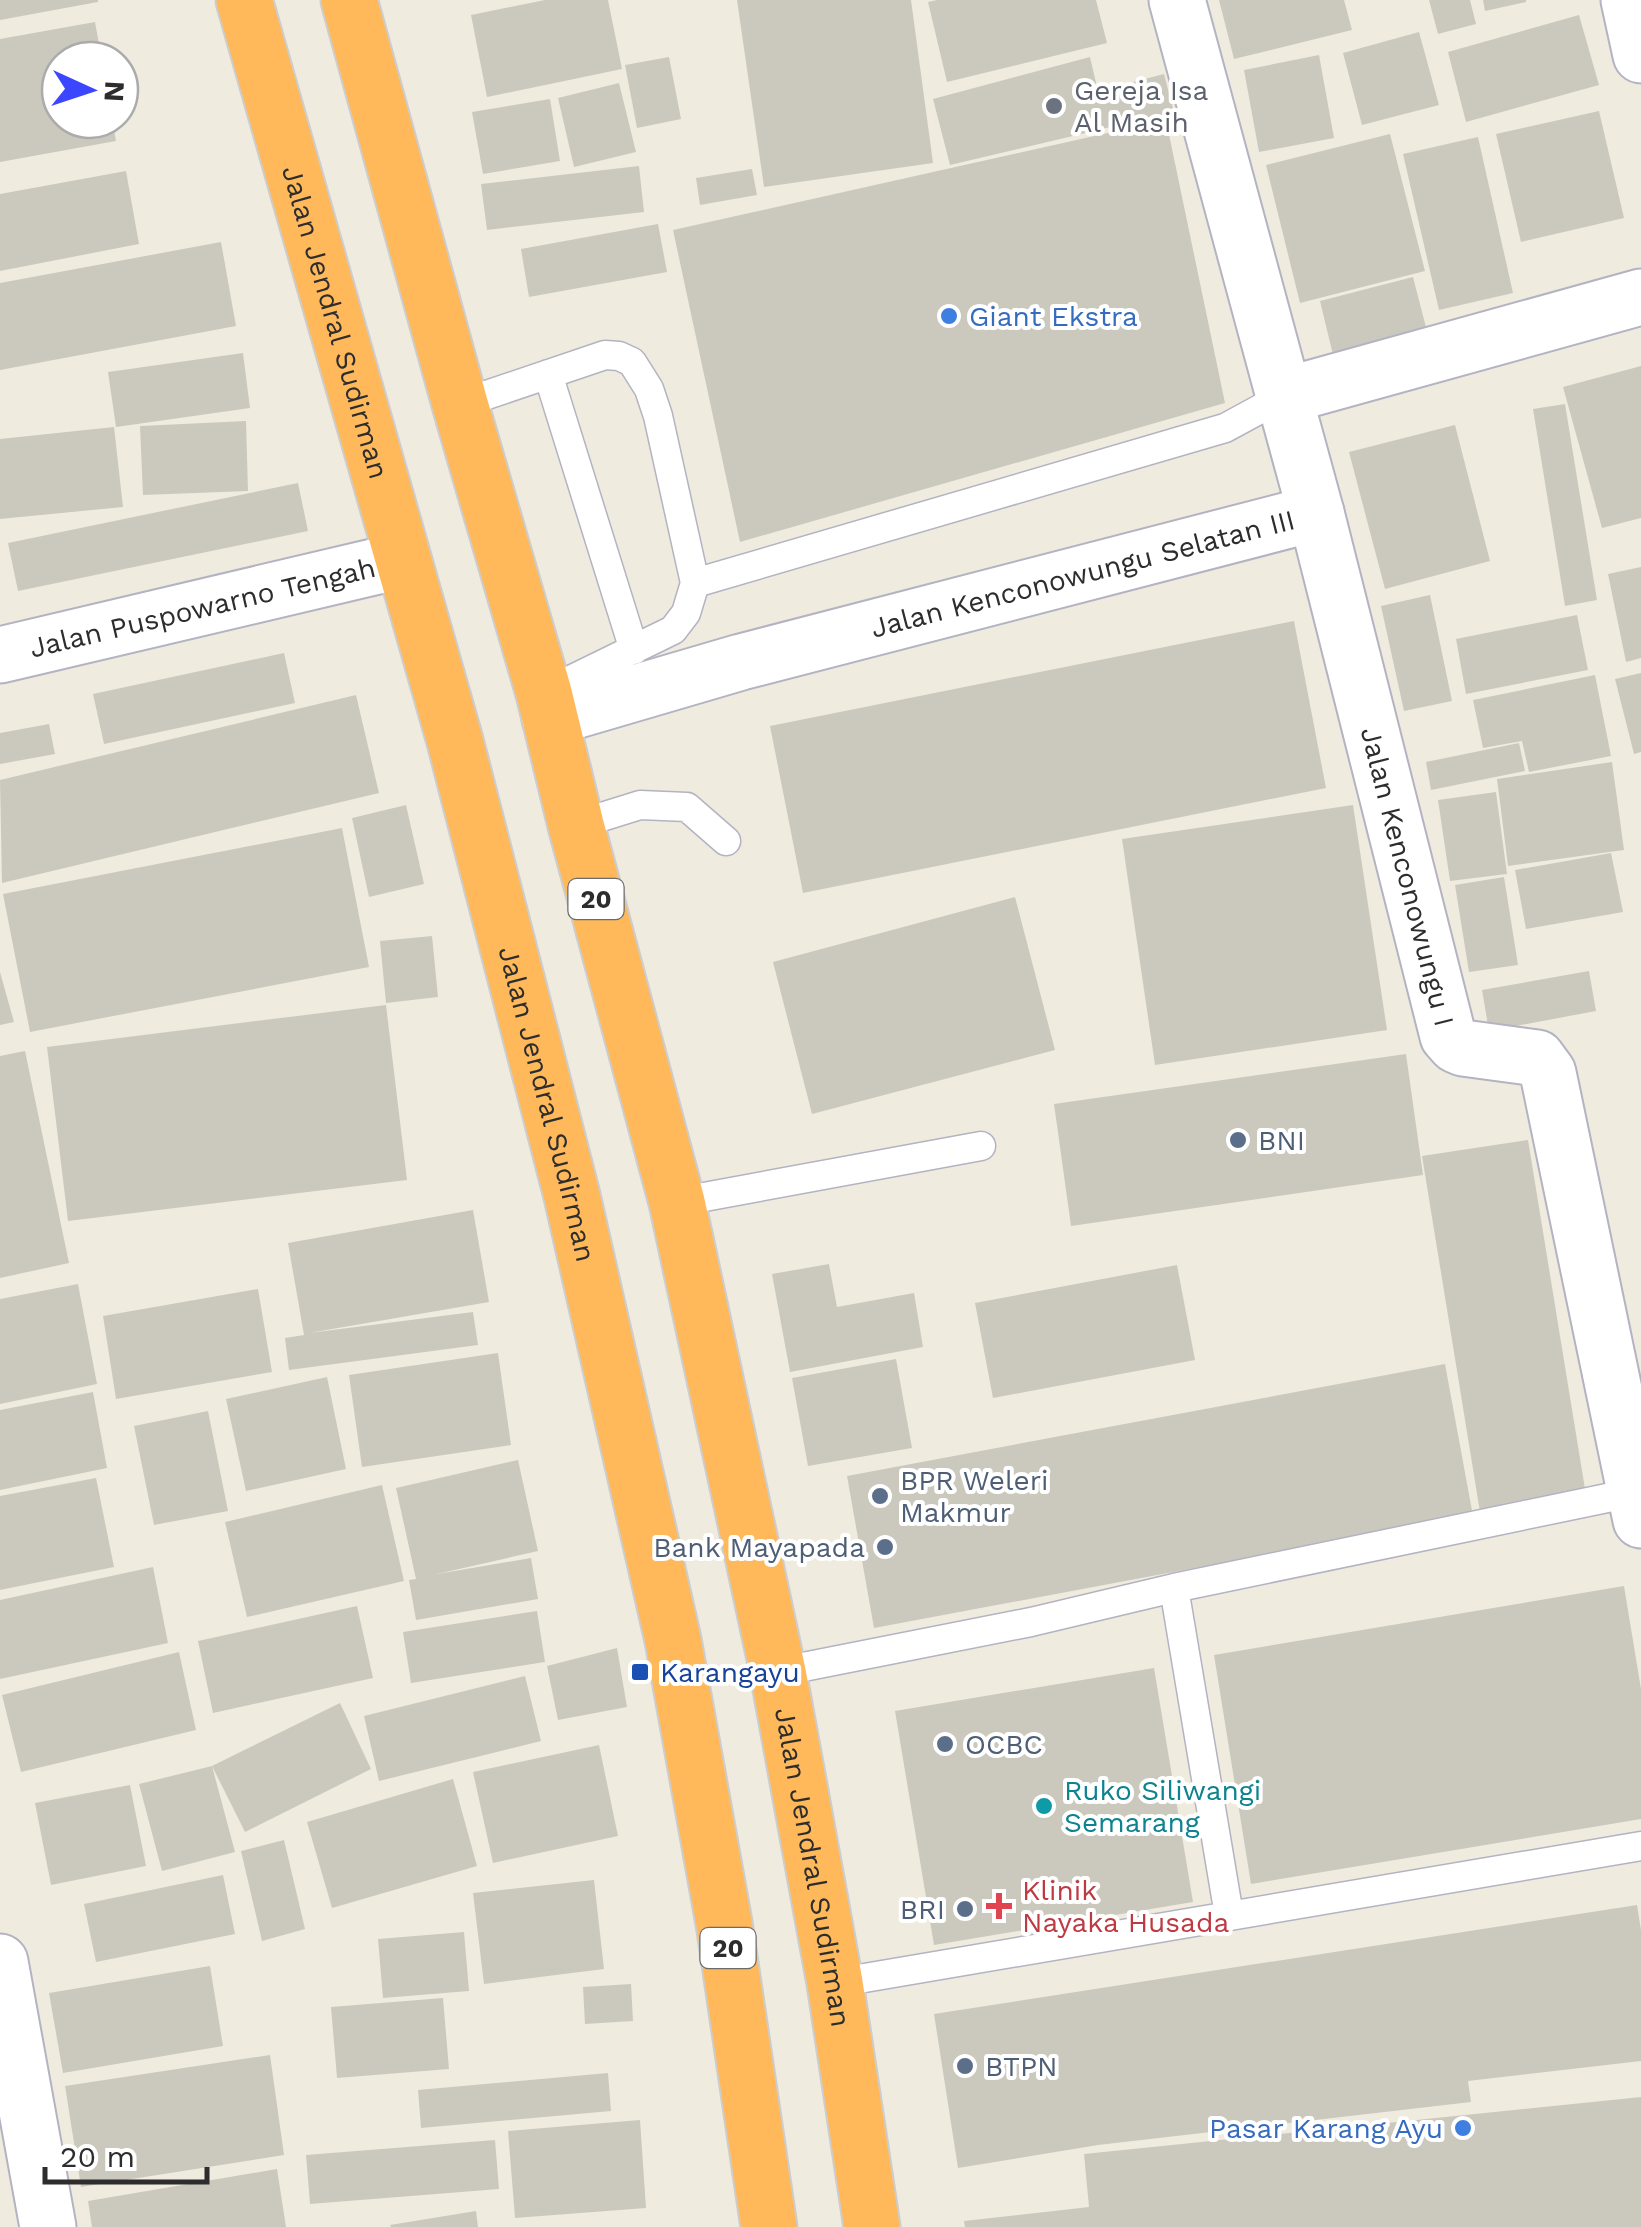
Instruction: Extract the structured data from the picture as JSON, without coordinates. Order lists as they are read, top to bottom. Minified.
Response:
{"streets":{"highway":["Jalan Jendral Sudirman","20"],"street":["Jalan Kenconowungu Selatan III","Jalan Puspowarno Tengah","Jalan Kenconowungu I"]},"crossings":[["Jalan Jendral Sudirman","Jalan Kenconowungu Selatan III"],["Jalan Jendral Sudirman","Jalan Puspowarno Tengah"],["Jalan Kenconowungu Selatan III","Jalan Kenconowungu I"]],"places":{"other":["Gereja Isa Al Masih","Giant Ekstra","BNI","BPR Weleri Makmur","Bank Mayapada","OCBC","Ruko Siliwangi Semarang","BRI","BTPN","Pasar Karang Ayu"],"transit":["Karangayu"],"health":["Klinik Nayaka Husada"]},"scale_bar":"20 m","north":"right"}
